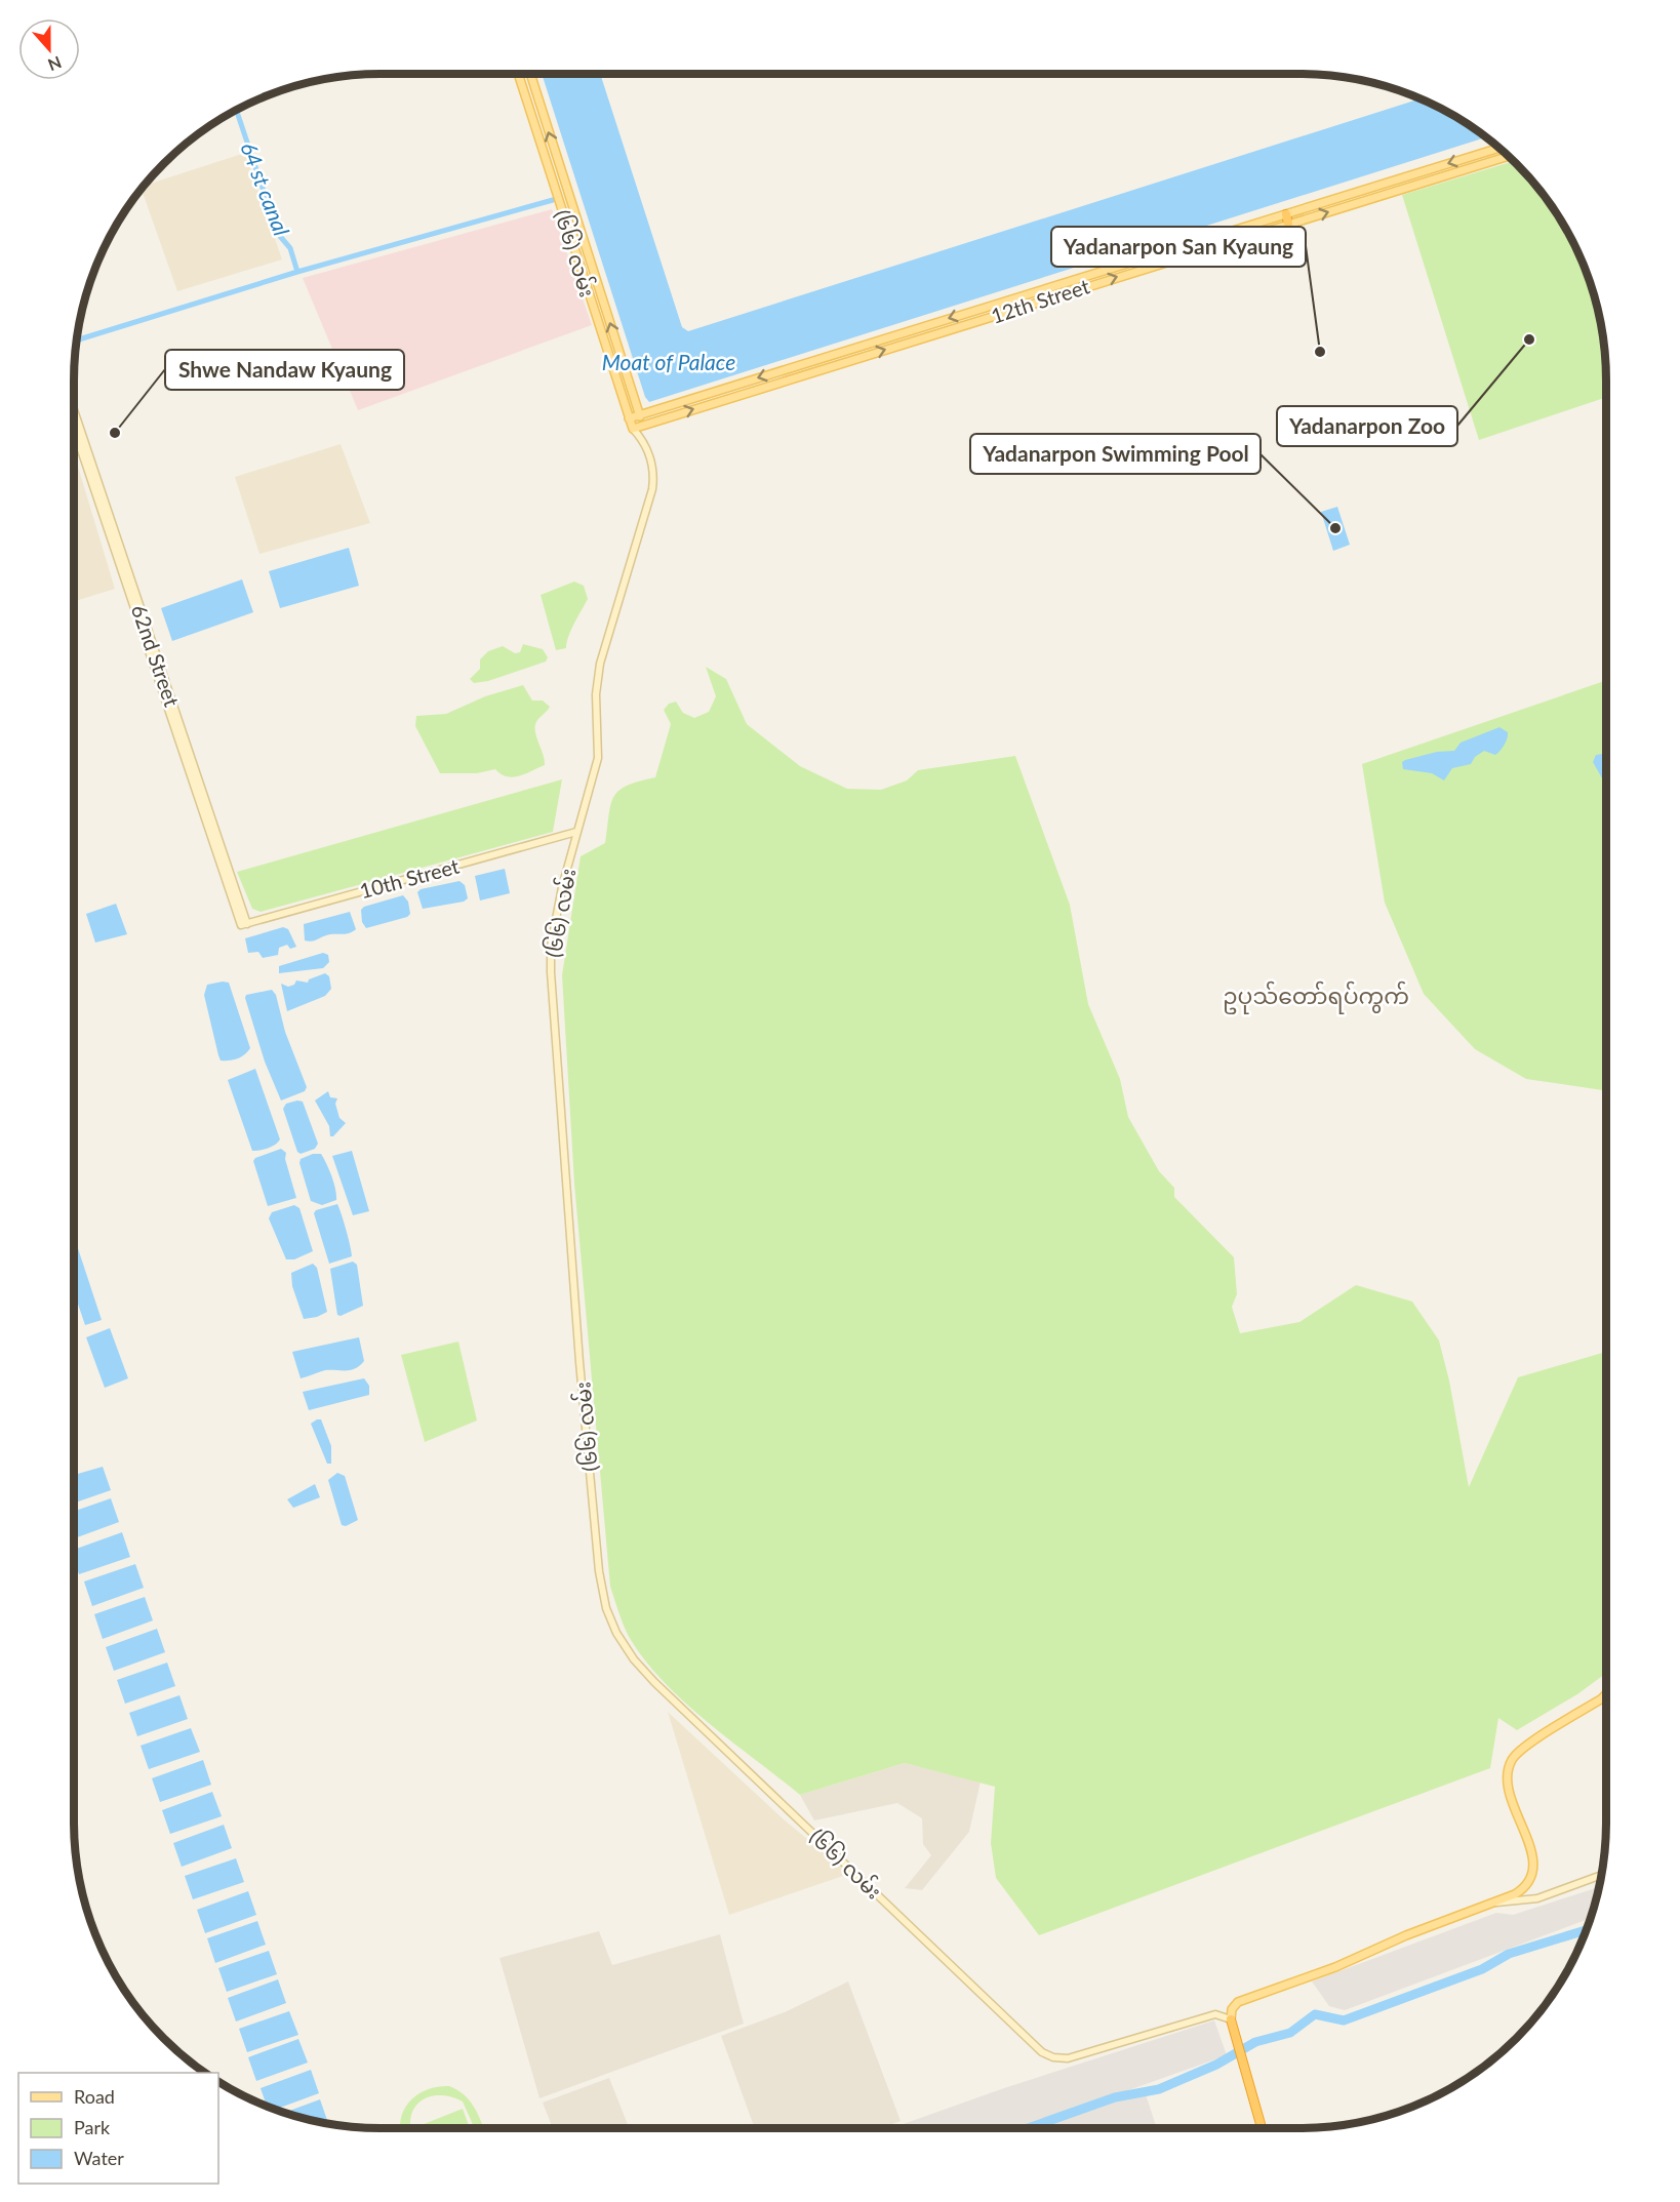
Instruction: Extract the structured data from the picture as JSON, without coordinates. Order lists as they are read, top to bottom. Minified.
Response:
{"streets":{"main road":["(၆၆) လမ်း","12th Street"],"street":["62nd Street","10th Street"]},"crossings":[["(၆၆) လမ်း","12th Street"],["(၆၆) လမ်း","10th Street"],["62nd Street","10th Street"]],"districts":["ဥပုသ်တော်ရပ်ကွက်"],"water":["64 st canal","Moat of Palace"],"places":["Yadanarpon Zoo","Yadanarpon San Kyaung","Shwe Nandaw Kyaung","Yadanarpon Swimming Pool"],"legend":["Road","Park","Water"],"north":"bottom"}
